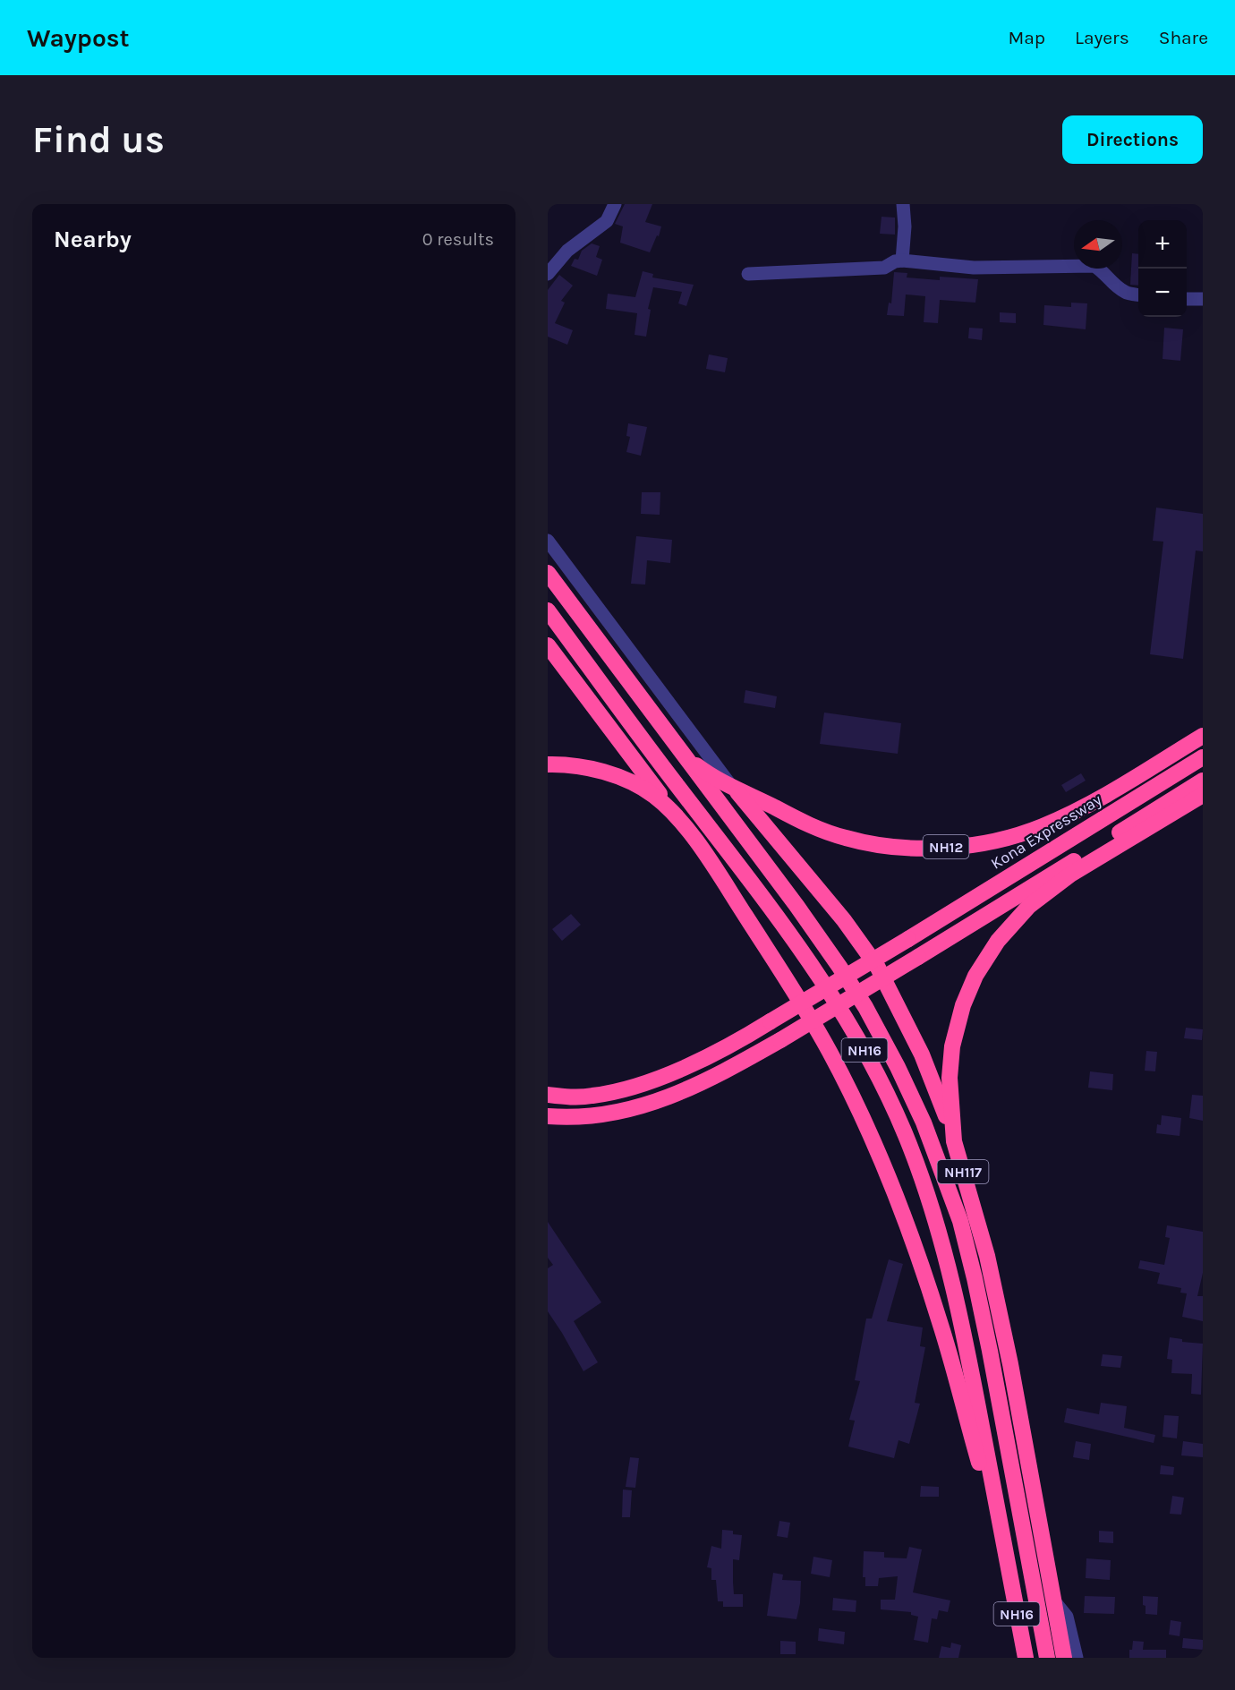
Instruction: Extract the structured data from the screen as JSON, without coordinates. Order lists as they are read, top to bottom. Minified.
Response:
{"streets":{"highway":["Kona Expressway","NH12","NH16","NH117"]},"crossings":[["NH12","NH16"]],"north":"left","page":{"header":"Waypost","nav":["Map","Layers","Share"],"buttons":"Directions","title":"Find us","heading":["Nearby","0 results"],"map_buttons":["+","−"]}}
